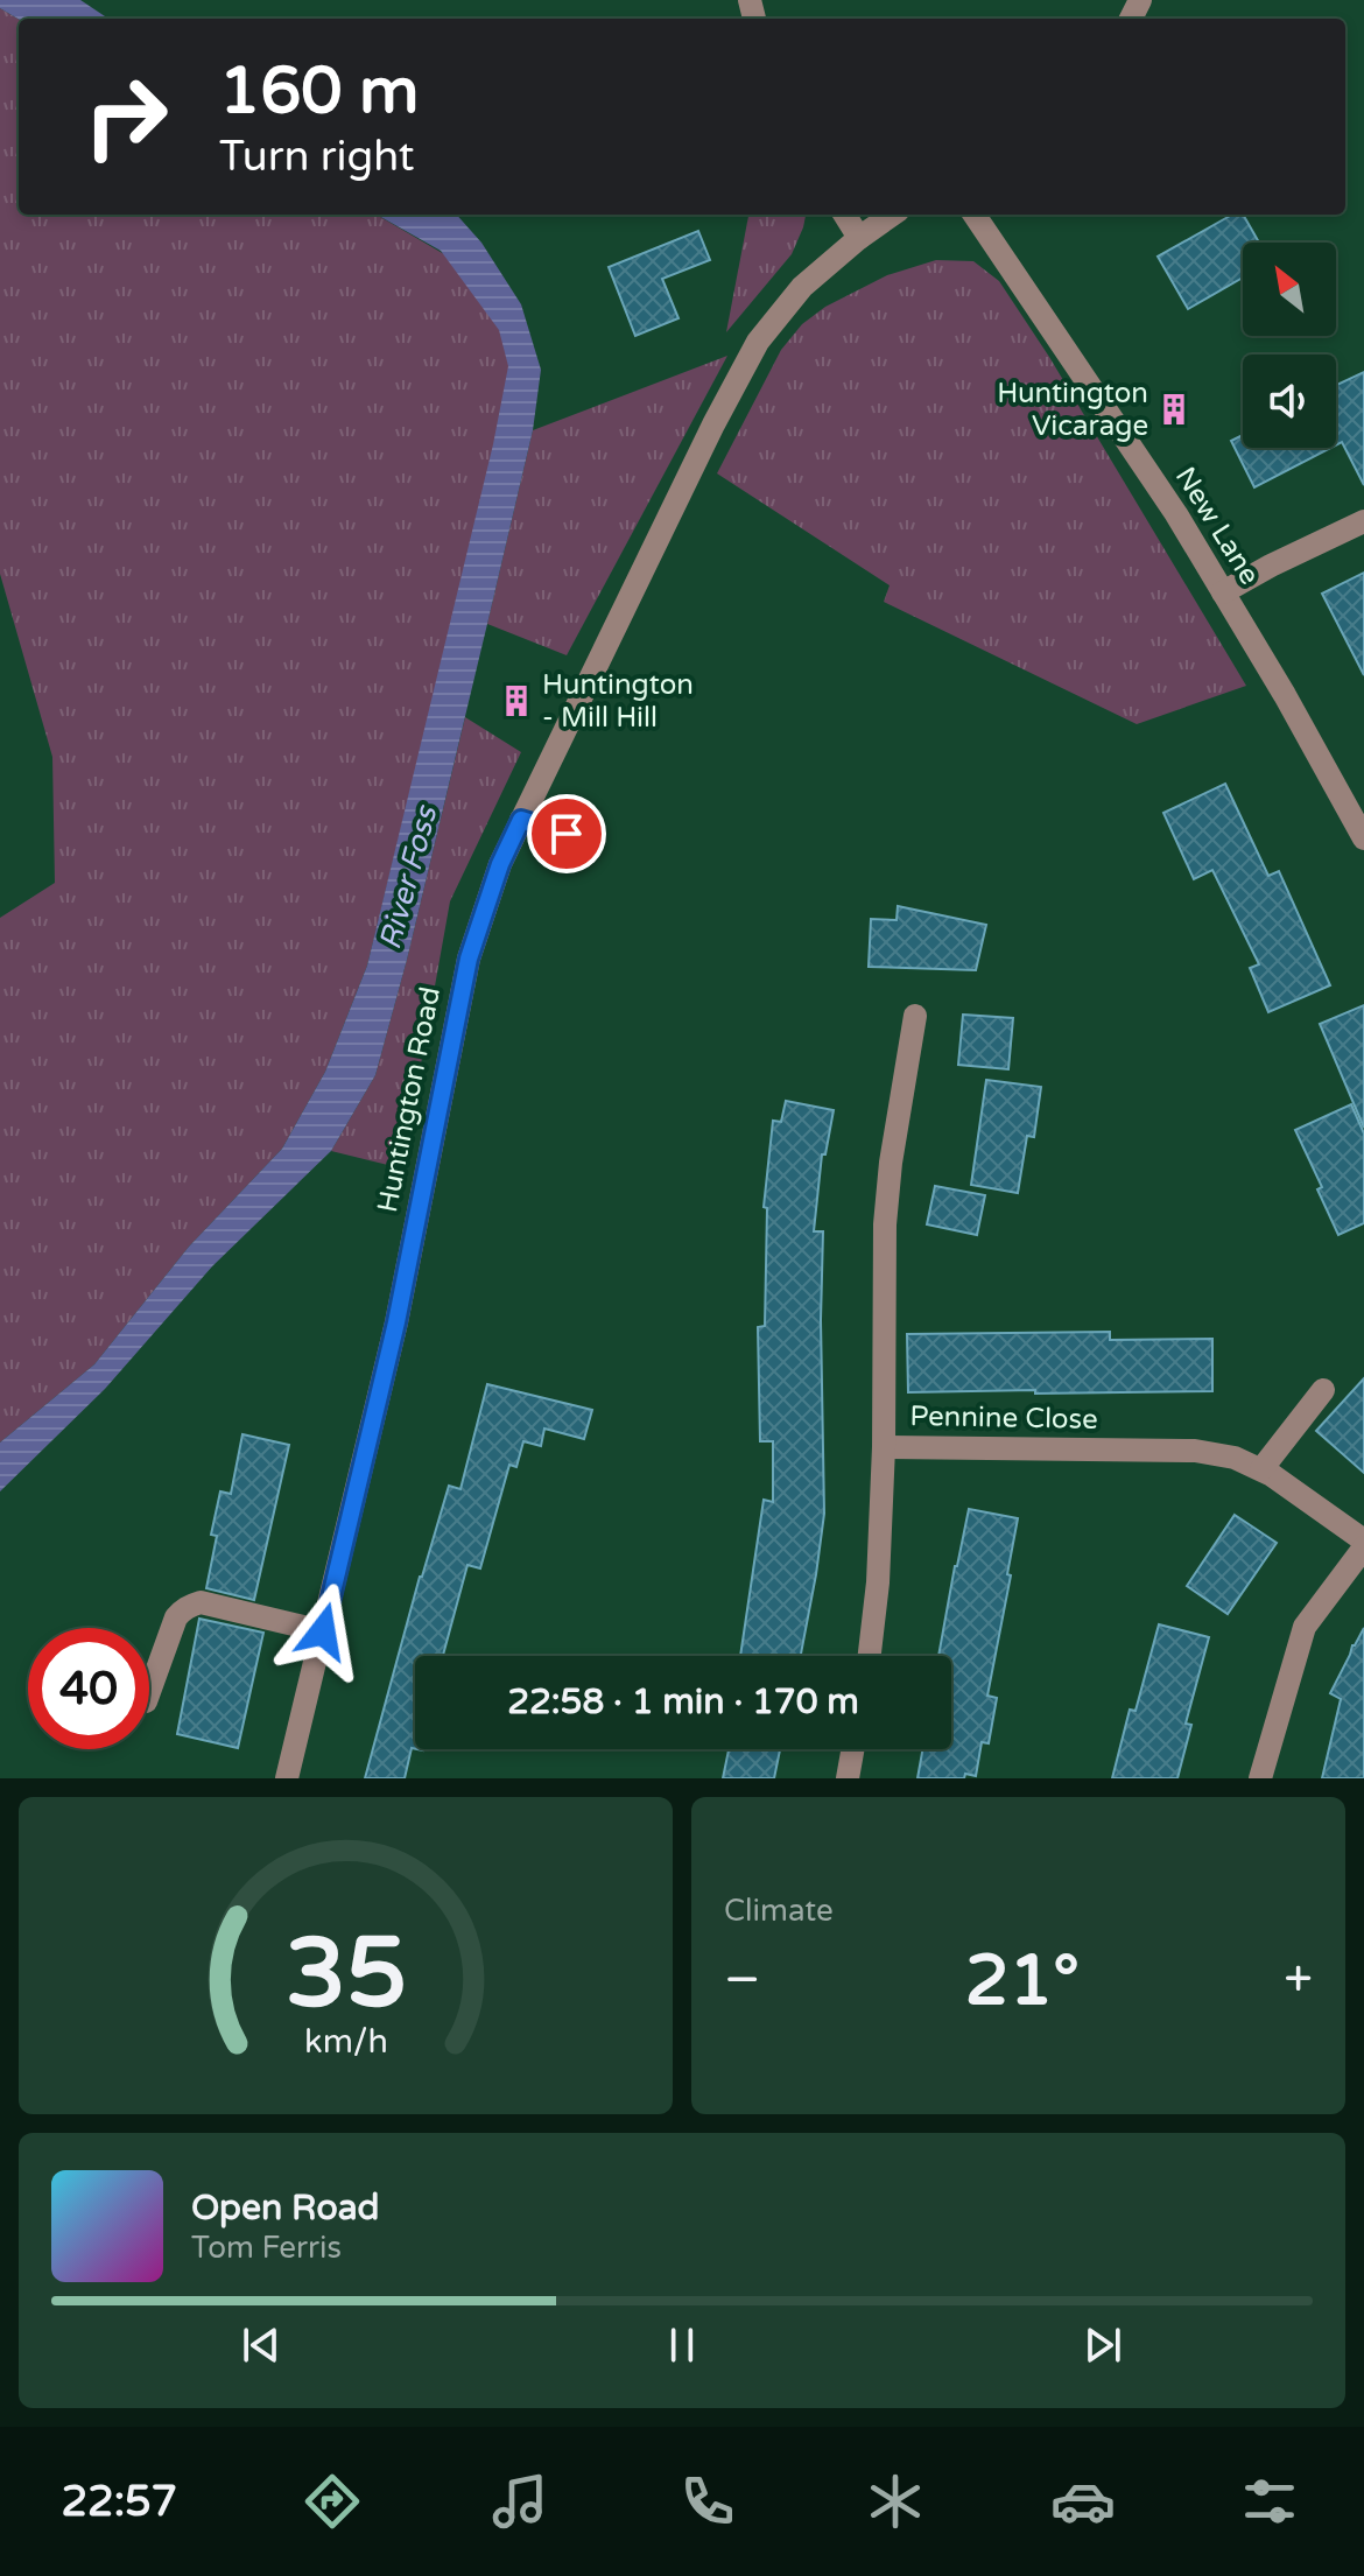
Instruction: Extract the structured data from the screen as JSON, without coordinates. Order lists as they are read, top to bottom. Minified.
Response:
{"streets":{"street":["New Lane","Huntington Road","Pennine Close"]},"water":["River Foss"],"places":{"building":["Huntington Vicarage","Huntington - Mill Hill"]},"north":"top left","page":{"turn":["160 m","Turn right"],"limit":"40","trip":"22:58 · 1 min · 170 m","tile":"Climate","heat":["−","21°","+"],"song":["Open Road","Tom Ferris"],"tabs":"22:57","gauge":["35","km/h"]}}
